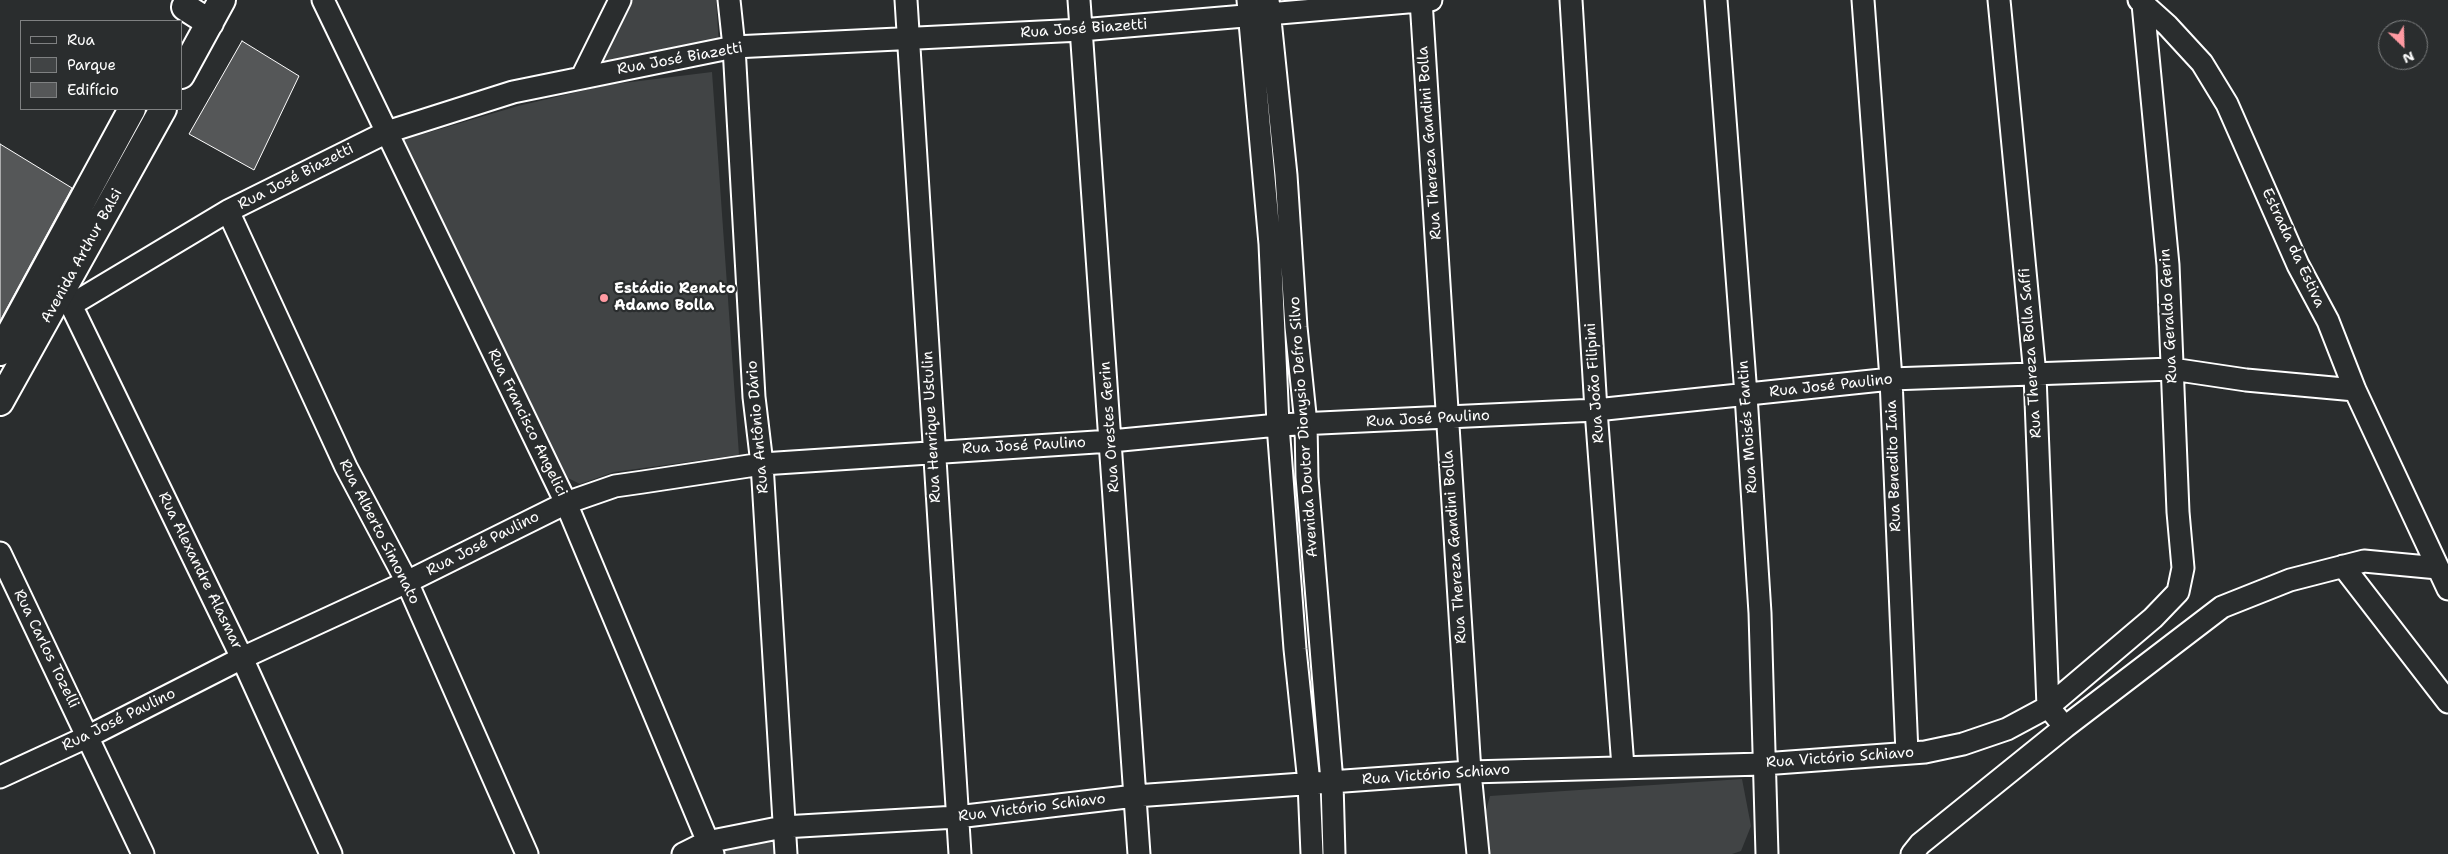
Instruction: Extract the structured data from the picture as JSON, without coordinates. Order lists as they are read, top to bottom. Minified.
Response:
{"streets":{"main road":["Avenida Arthur Balsi"],"street":["Rua José Biazetti","Rua Thereza Gandini Bolla","Estrada da Estiva","Rua Geraldo Gerin","Rua Thereza Bolla Saffi","Rua João Filipini","Rua José Paulino","Rua Francisco Angelici","Rua Antônio Dário","Rua Henrique Ustulin","Rua Orestes Gerin","Avenida Doutor Dionysio Defro Silvo","Rua Moisés Fantin","Rua Benedito Iaia","Rua Alberto Simonato","Rua Alexandre Alasmar","Rua Carlos Tozelli","Rua Victório Schiavo"]},"crossings":[["Rua José Biazetti","Rua Thereza Gandini Bolla"],["Rua José Biazetti","Avenida Arthur Balsi"],["Rua José Biazetti","Rua Francisco Angelici"],["Rua José Biazetti","Rua Antônio Dário"],["Rua José Biazetti","Rua Henrique Ustulin"],["Rua José Biazetti","Rua Orestes Gerin"],["Rua José Biazetti","Avenida Doutor Dionysio Defro Silvo"],["Rua José Biazetti","Rua Alberto Simonato"],["Rua José Biazetti","Rua Alexandre Alasmar"],["Rua Thereza Gandini Bolla","Rua José Paulino"],["Rua Thereza Gandini Bolla","Rua Victório Schiavo"],["Estrada da Estiva","Rua Geraldo Gerin"],["Estrada da Estiva","Rua José Paulino"],["Avenida Arthur Balsi","Rua Alexandre Alasmar"],["Rua Geraldo Gerin","Rua José Paulino"],["Rua Geraldo Gerin","Rua Victório Schiavo"],["Rua Thereza Bolla Saffi","Rua José Paulino"],["Rua Thereza Bolla Saffi","Rua Victório Schiavo"],["Rua João Filipini","Rua José Paulino"],["Rua João Filipini","Rua Victório Schiavo"],["Rua José Paulino","Rua Francisco Angelici"],["Rua José Paulino","Rua Antônio Dário"],["Rua José Paulino","Rua Henrique Ustulin"],["Rua José Paulino","Rua Orestes Gerin"],["Rua José Paulino","Avenida Doutor Dionysio Defro Silvo"],["Rua José Paulino","Rua Moisés Fantin"],["Rua José Paulino","Rua Benedito Iaia"],["Rua José Paulino","Rua Alberto Simonato"],["Rua José Paulino","Rua Alexandre Alasmar"],["Rua José Paulino","Rua Carlos Tozelli"],["Rua Francisco Angelici","Rua Victório Schiavo"],["Rua Antônio Dário","Rua Victório Schiavo"],["Rua Henrique Ustulin","Rua Victório Schiavo"],["Rua Orestes Gerin","Rua Victório Schiavo"],["Avenida Doutor Dionysio Defro Silvo","Rua Victório Schiavo"],["Rua Moisés Fantin","Rua Victório Schiavo"],["Rua Benedito Iaia","Rua Victório Schiavo"]],"places":["Estádio Renato Adamo Bolla"],"legend":["Rua","Parque","Edifício"],"north":"bottom right"}
